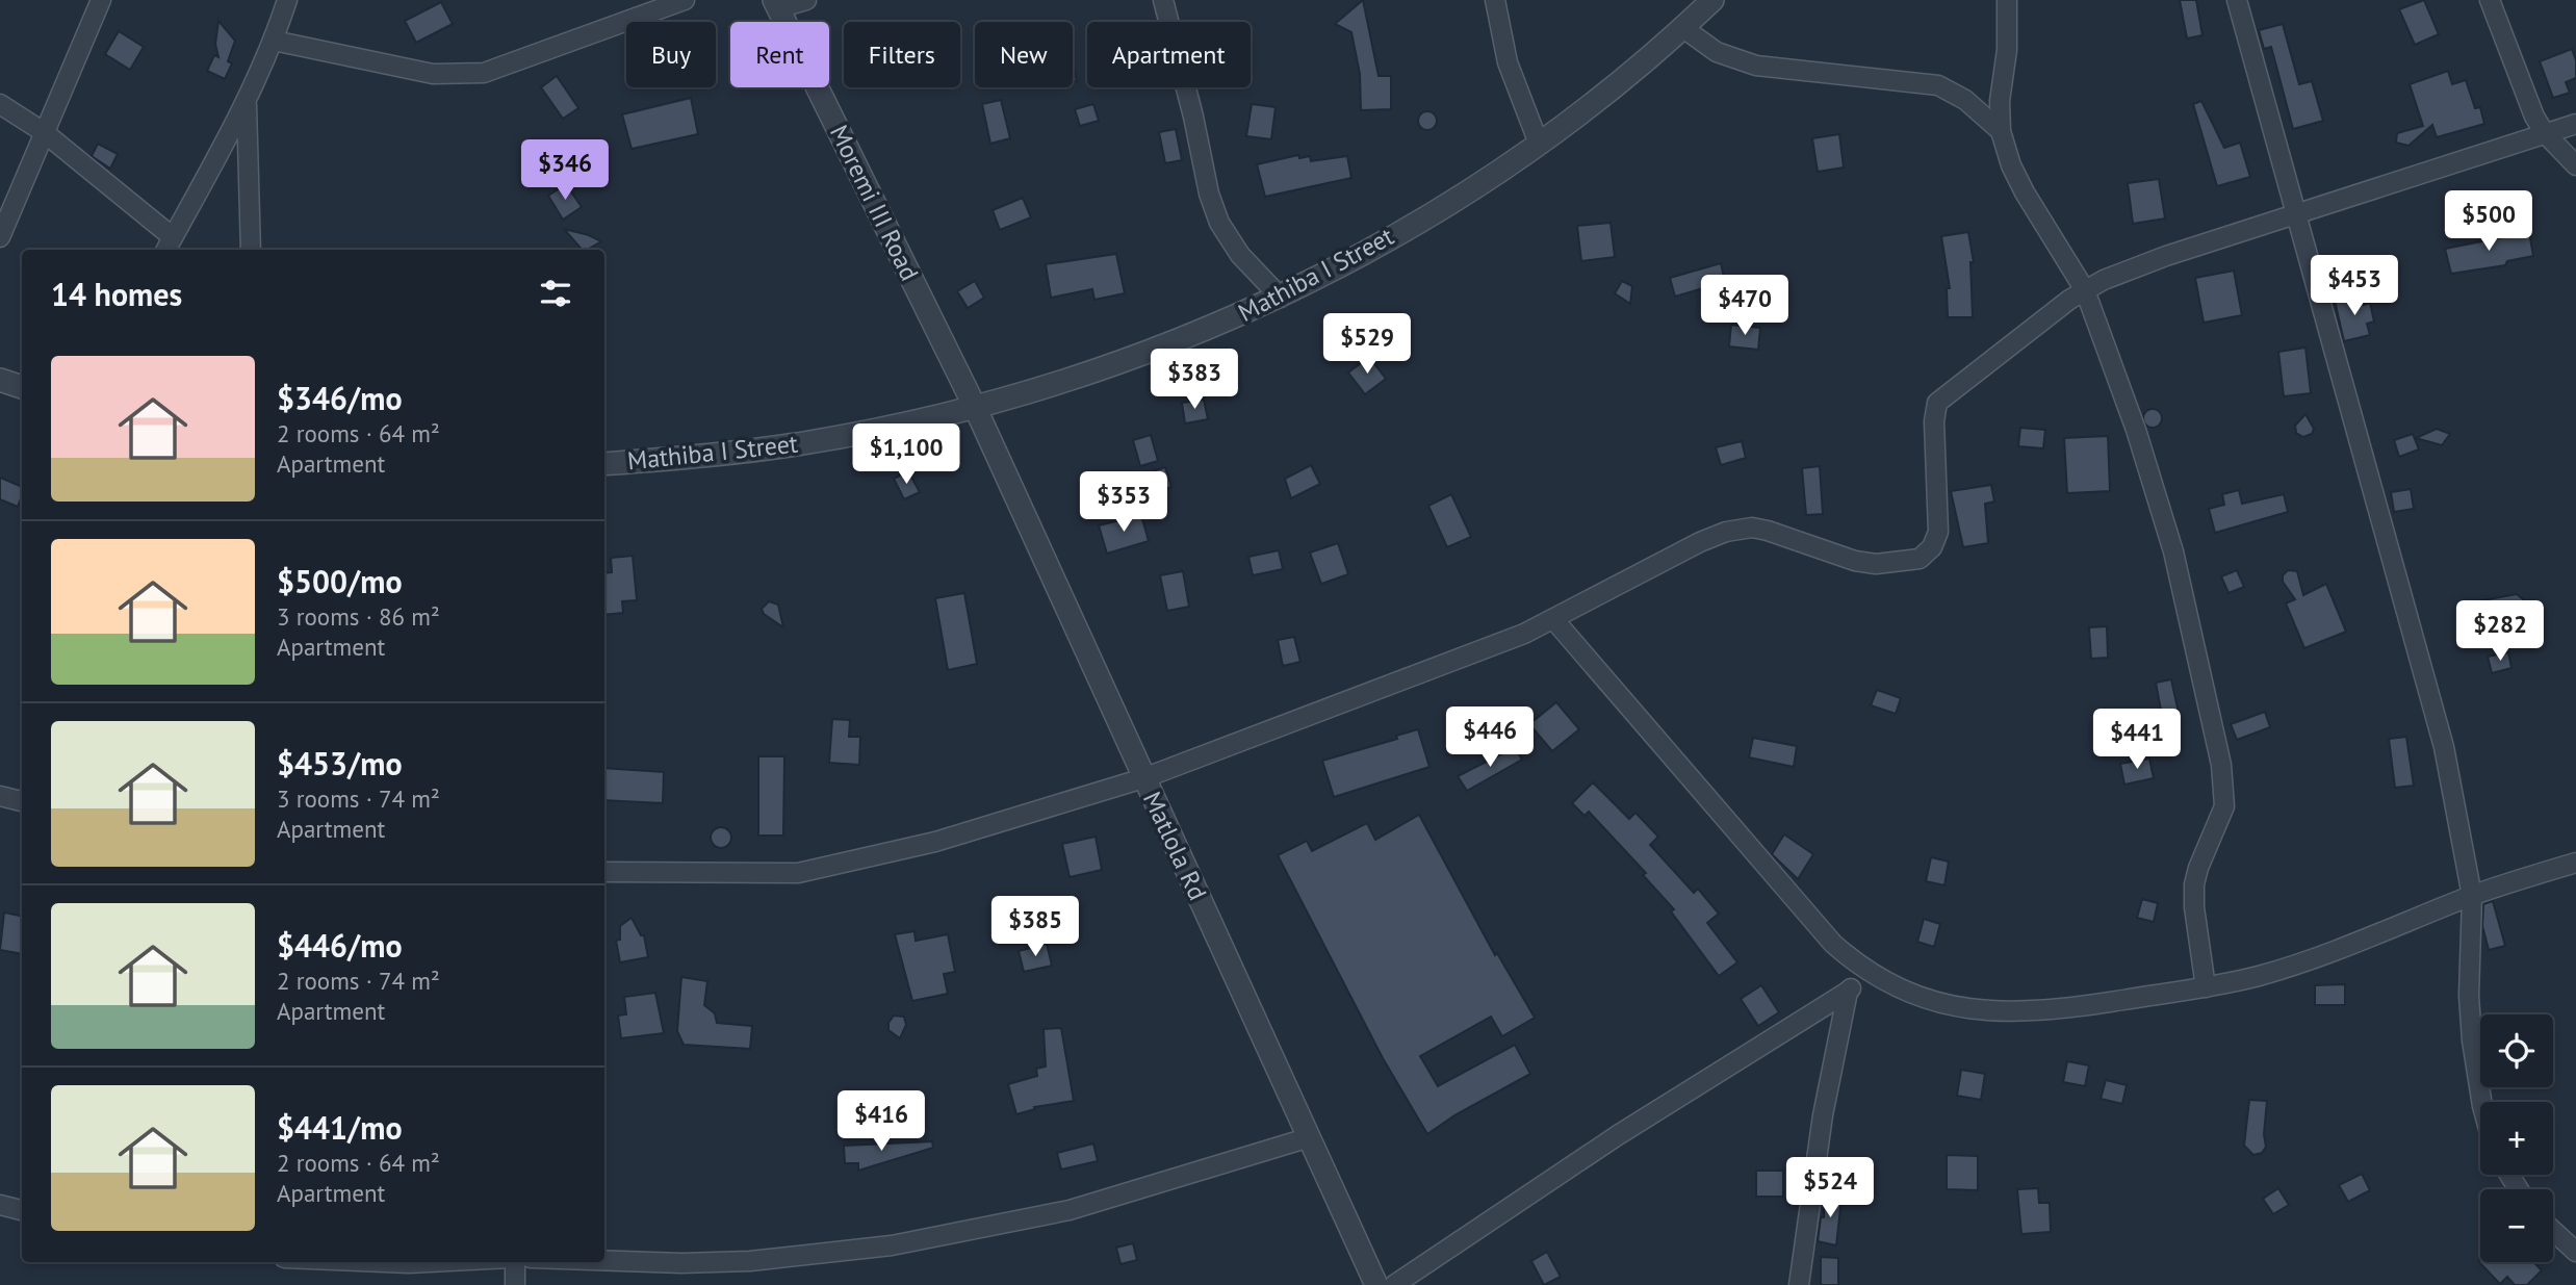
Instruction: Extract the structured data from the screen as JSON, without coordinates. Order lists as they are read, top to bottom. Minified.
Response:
{"streets":{"street":["Moremi III Road","Mathiba I Street","Matlola Rd"]},"crossings":[["Moremi III Road","Mathiba I Street"],["Moremi III Road","Matlola Rd"],["Mathiba I Street","Matlola Rd"]],"page":{"chip":["Buy","Rent","Filters","New","Apartment"],"price":["$346","$500","$453","$470","$529","$383","$1,100","$353","$282","$446","$441","$385","$416","$524"],"heading":"14 homes","list":[{"name":"$346/mo","note":"2 rooms · 64 m² · Apartment"},{"name":"$500/mo","note":"3 rooms · 86 m² · Apartment"},{"name":"$453/mo","note":"3 rooms · 74 m² · Apartment"},{"name":"$446/mo","note":"2 rooms · 74 m² · Apartment"},{"name":"$441/mo","note":"2 rooms · 64 m² · Apartment"}],"map_buttons":["+","−"]}}
